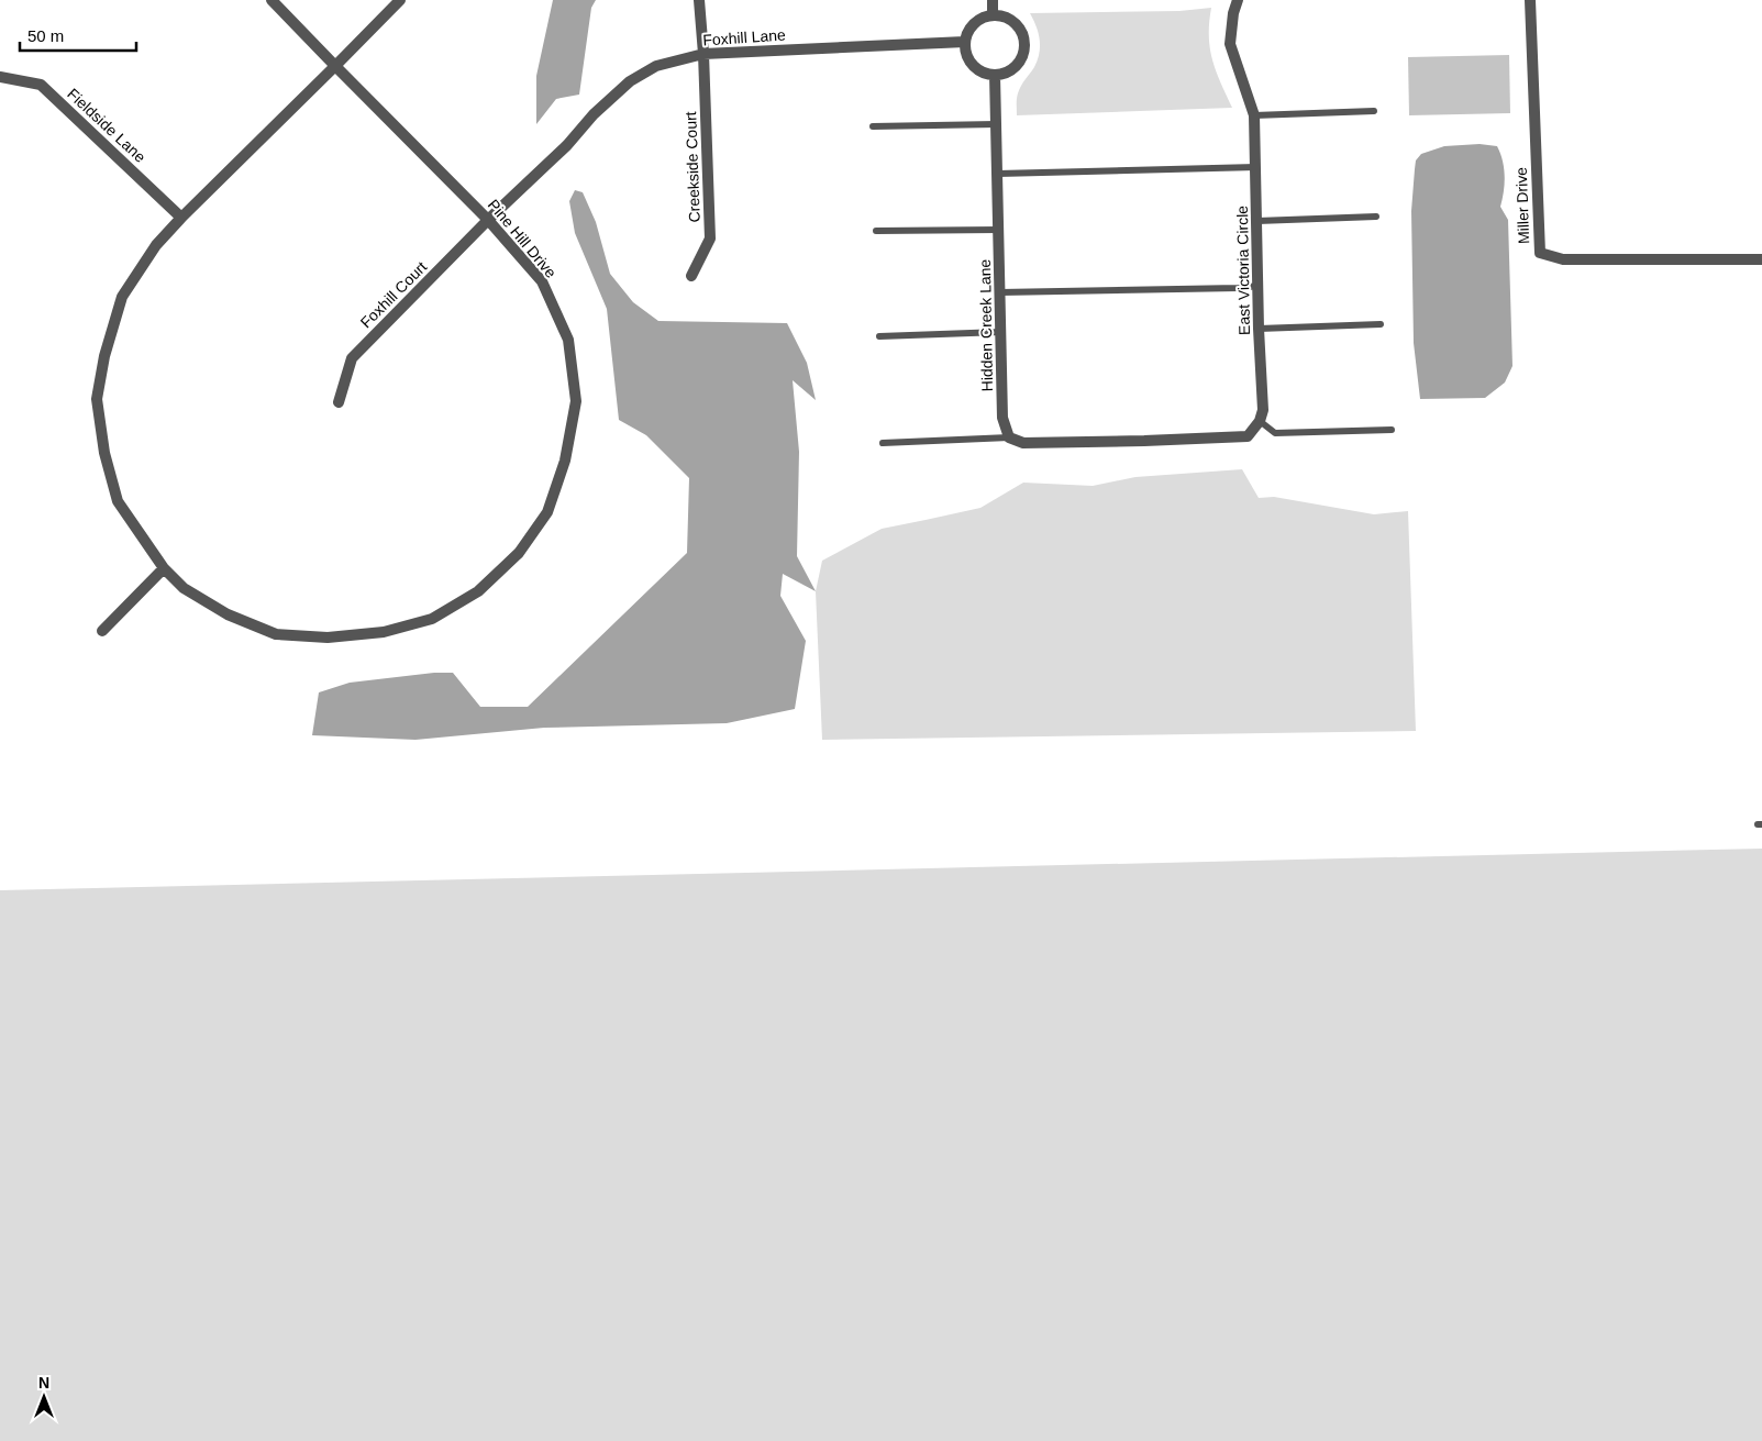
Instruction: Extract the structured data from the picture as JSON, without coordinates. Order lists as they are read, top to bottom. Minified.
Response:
{"streets":{"street":["Foxhill Lane","Fieldside Lane","Creekside Court","Miller Drive","Pine Hill Drive","East Victoria Circle","Foxhill Court","Hidden Creek Lane"]},"crossings":[["Foxhill Lane","Creekside Court"],["Foxhill Lane","Pine Hill Drive"],["Foxhill Lane","Foxhill Court"],["Foxhill Lane","Hidden Creek Lane"],["Fieldside Lane","Pine Hill Drive"],["Pine Hill Drive","Foxhill Court"]],"scale_bar":"50 m","north":"top"}
